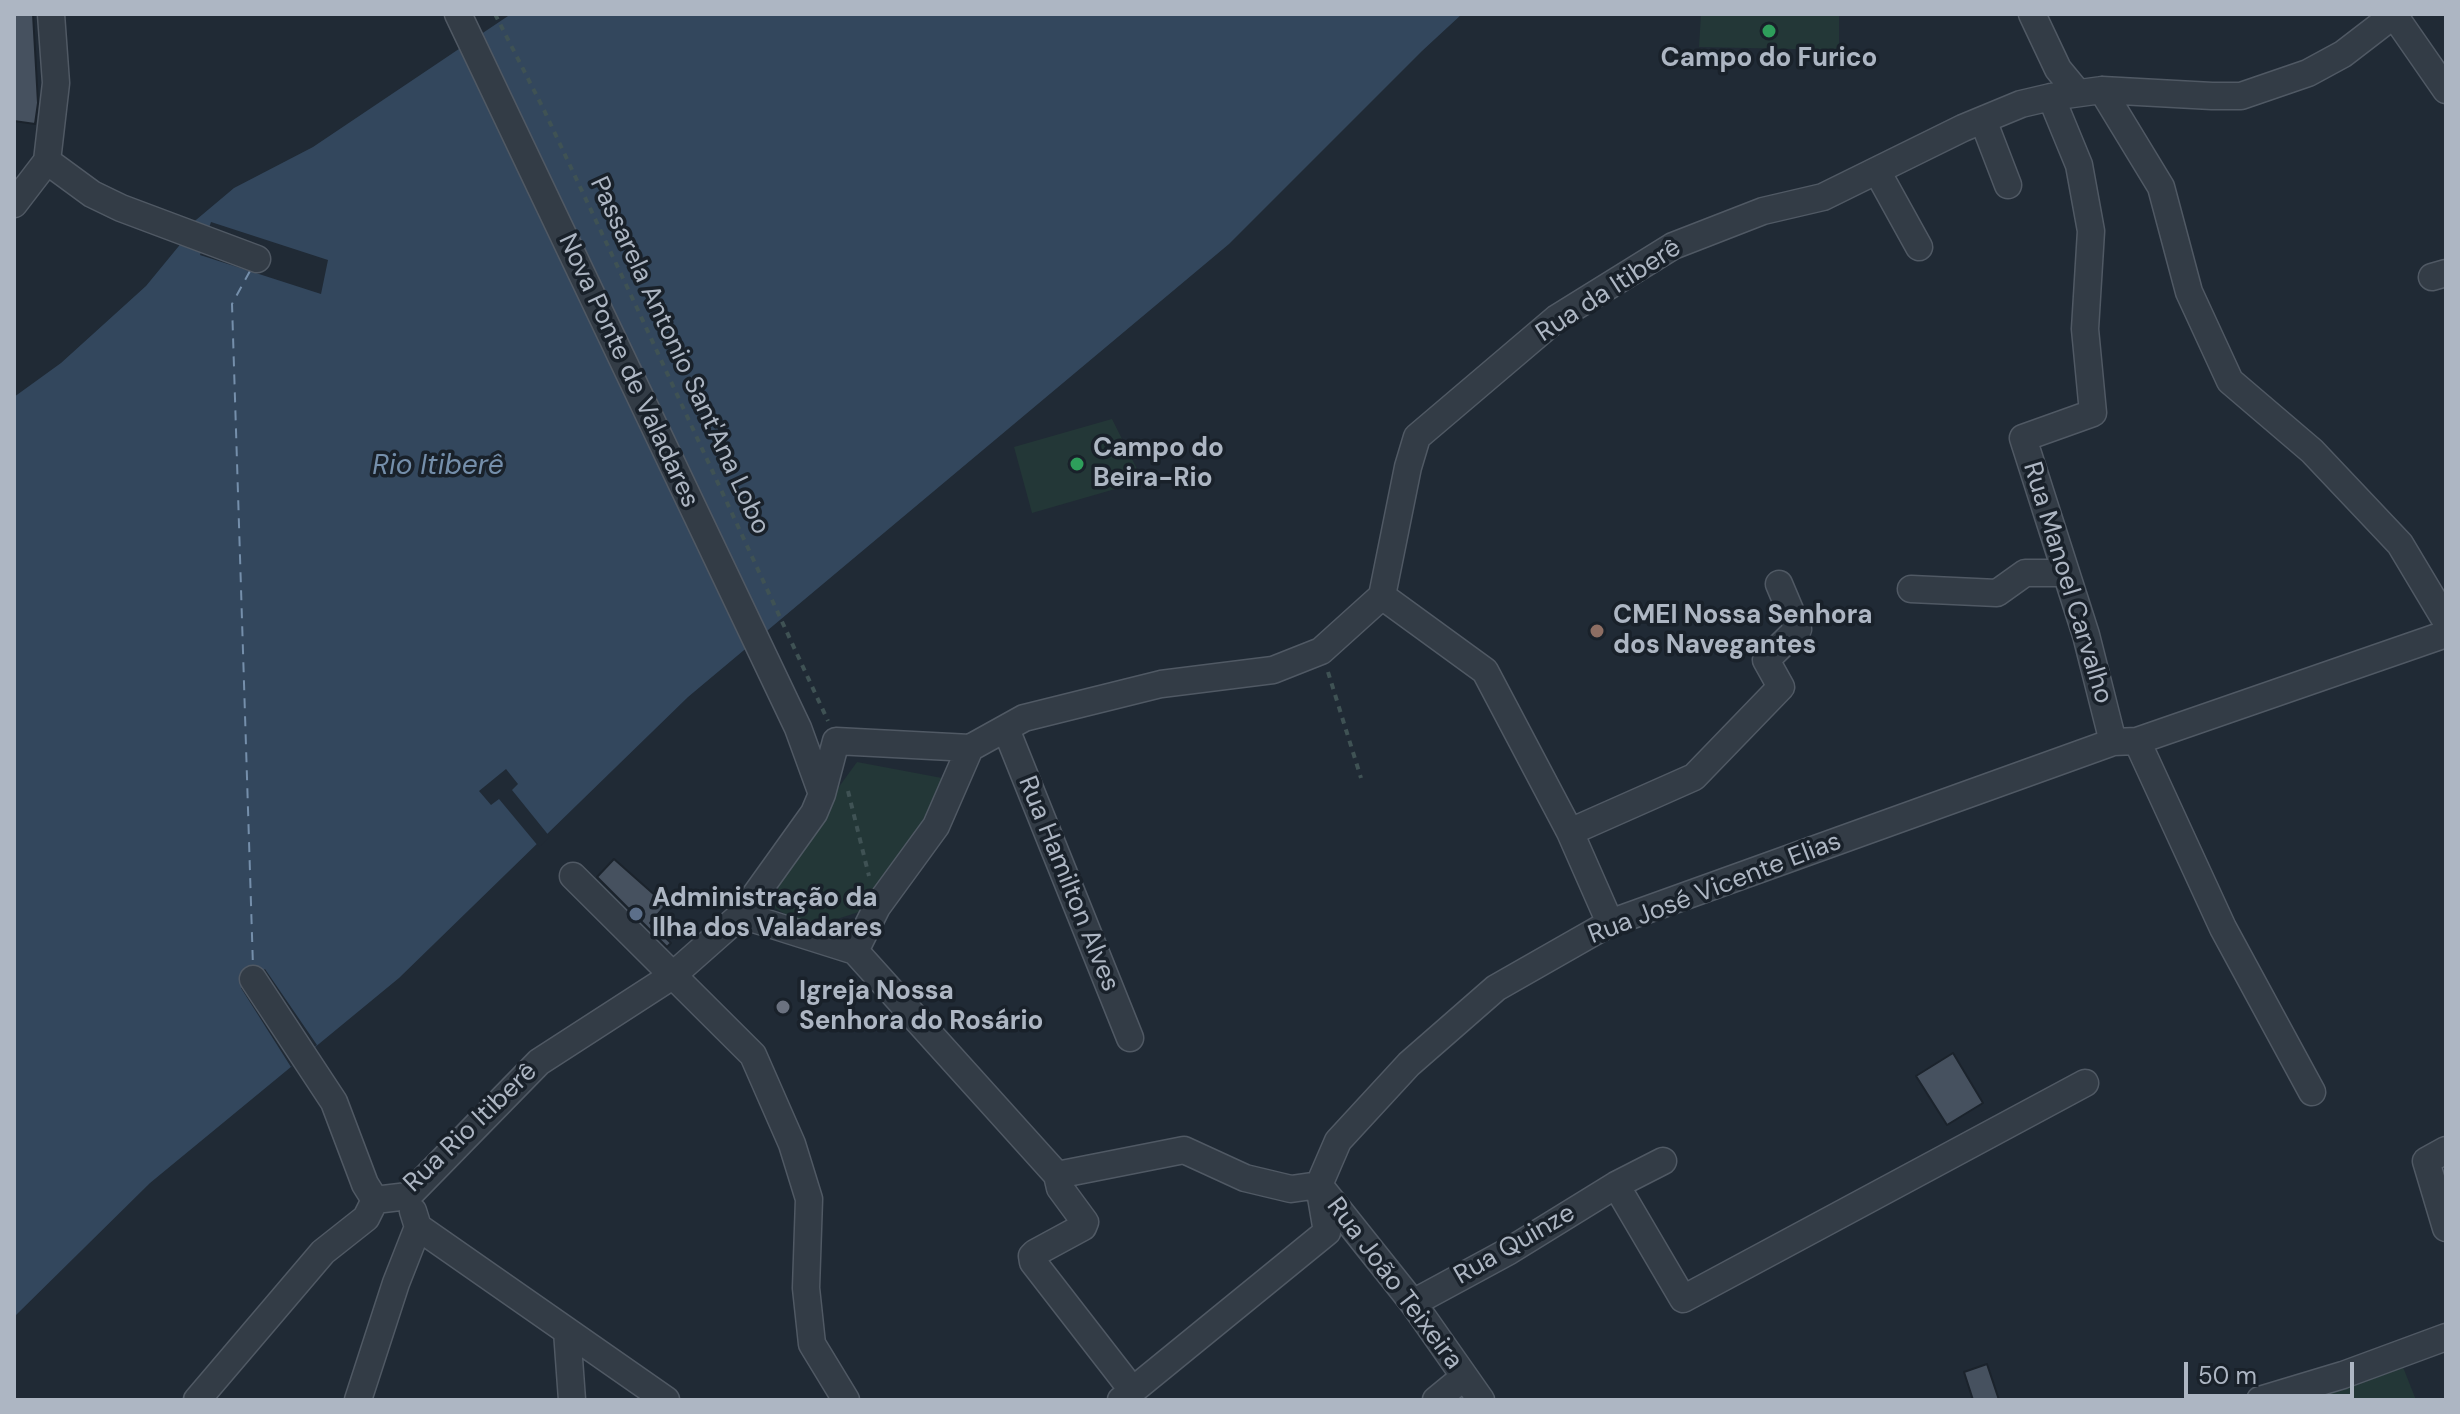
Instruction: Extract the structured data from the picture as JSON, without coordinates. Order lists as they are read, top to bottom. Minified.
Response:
{"streets":{"street":["Rua da Itiberê","Nova Ponte de Valadares","Rua Manoel Carvalho","Rua Hamilton Alves","Rua José Vicente Elias","Rua Rio Itiberê","Rua Quinze","Rua João Teixeira"],"path":["Passarela Antonio Sant'Ana Lobo"]},"crossings":[["Rua da Itiberê","Rua Manoel Carvalho"],["Nova Ponte de Valadares","Rua Rio Itiberê"],["Rua Manoel Carvalho","Rua José Vicente Elias"],["Rua José Vicente Elias","Rua João Teixeira"],["Rua Quinze","Rua João Teixeira"]],"water":["Rio Itiberê"],"places":["Campo do Furico","Campo do Beira-Rio","CMEI Nossa Senhora dos Navegantes","Administração da Ilha dos Valadares","Igreja Nossa Senhora do Rosário"],"scale_bar":"50 m"}
